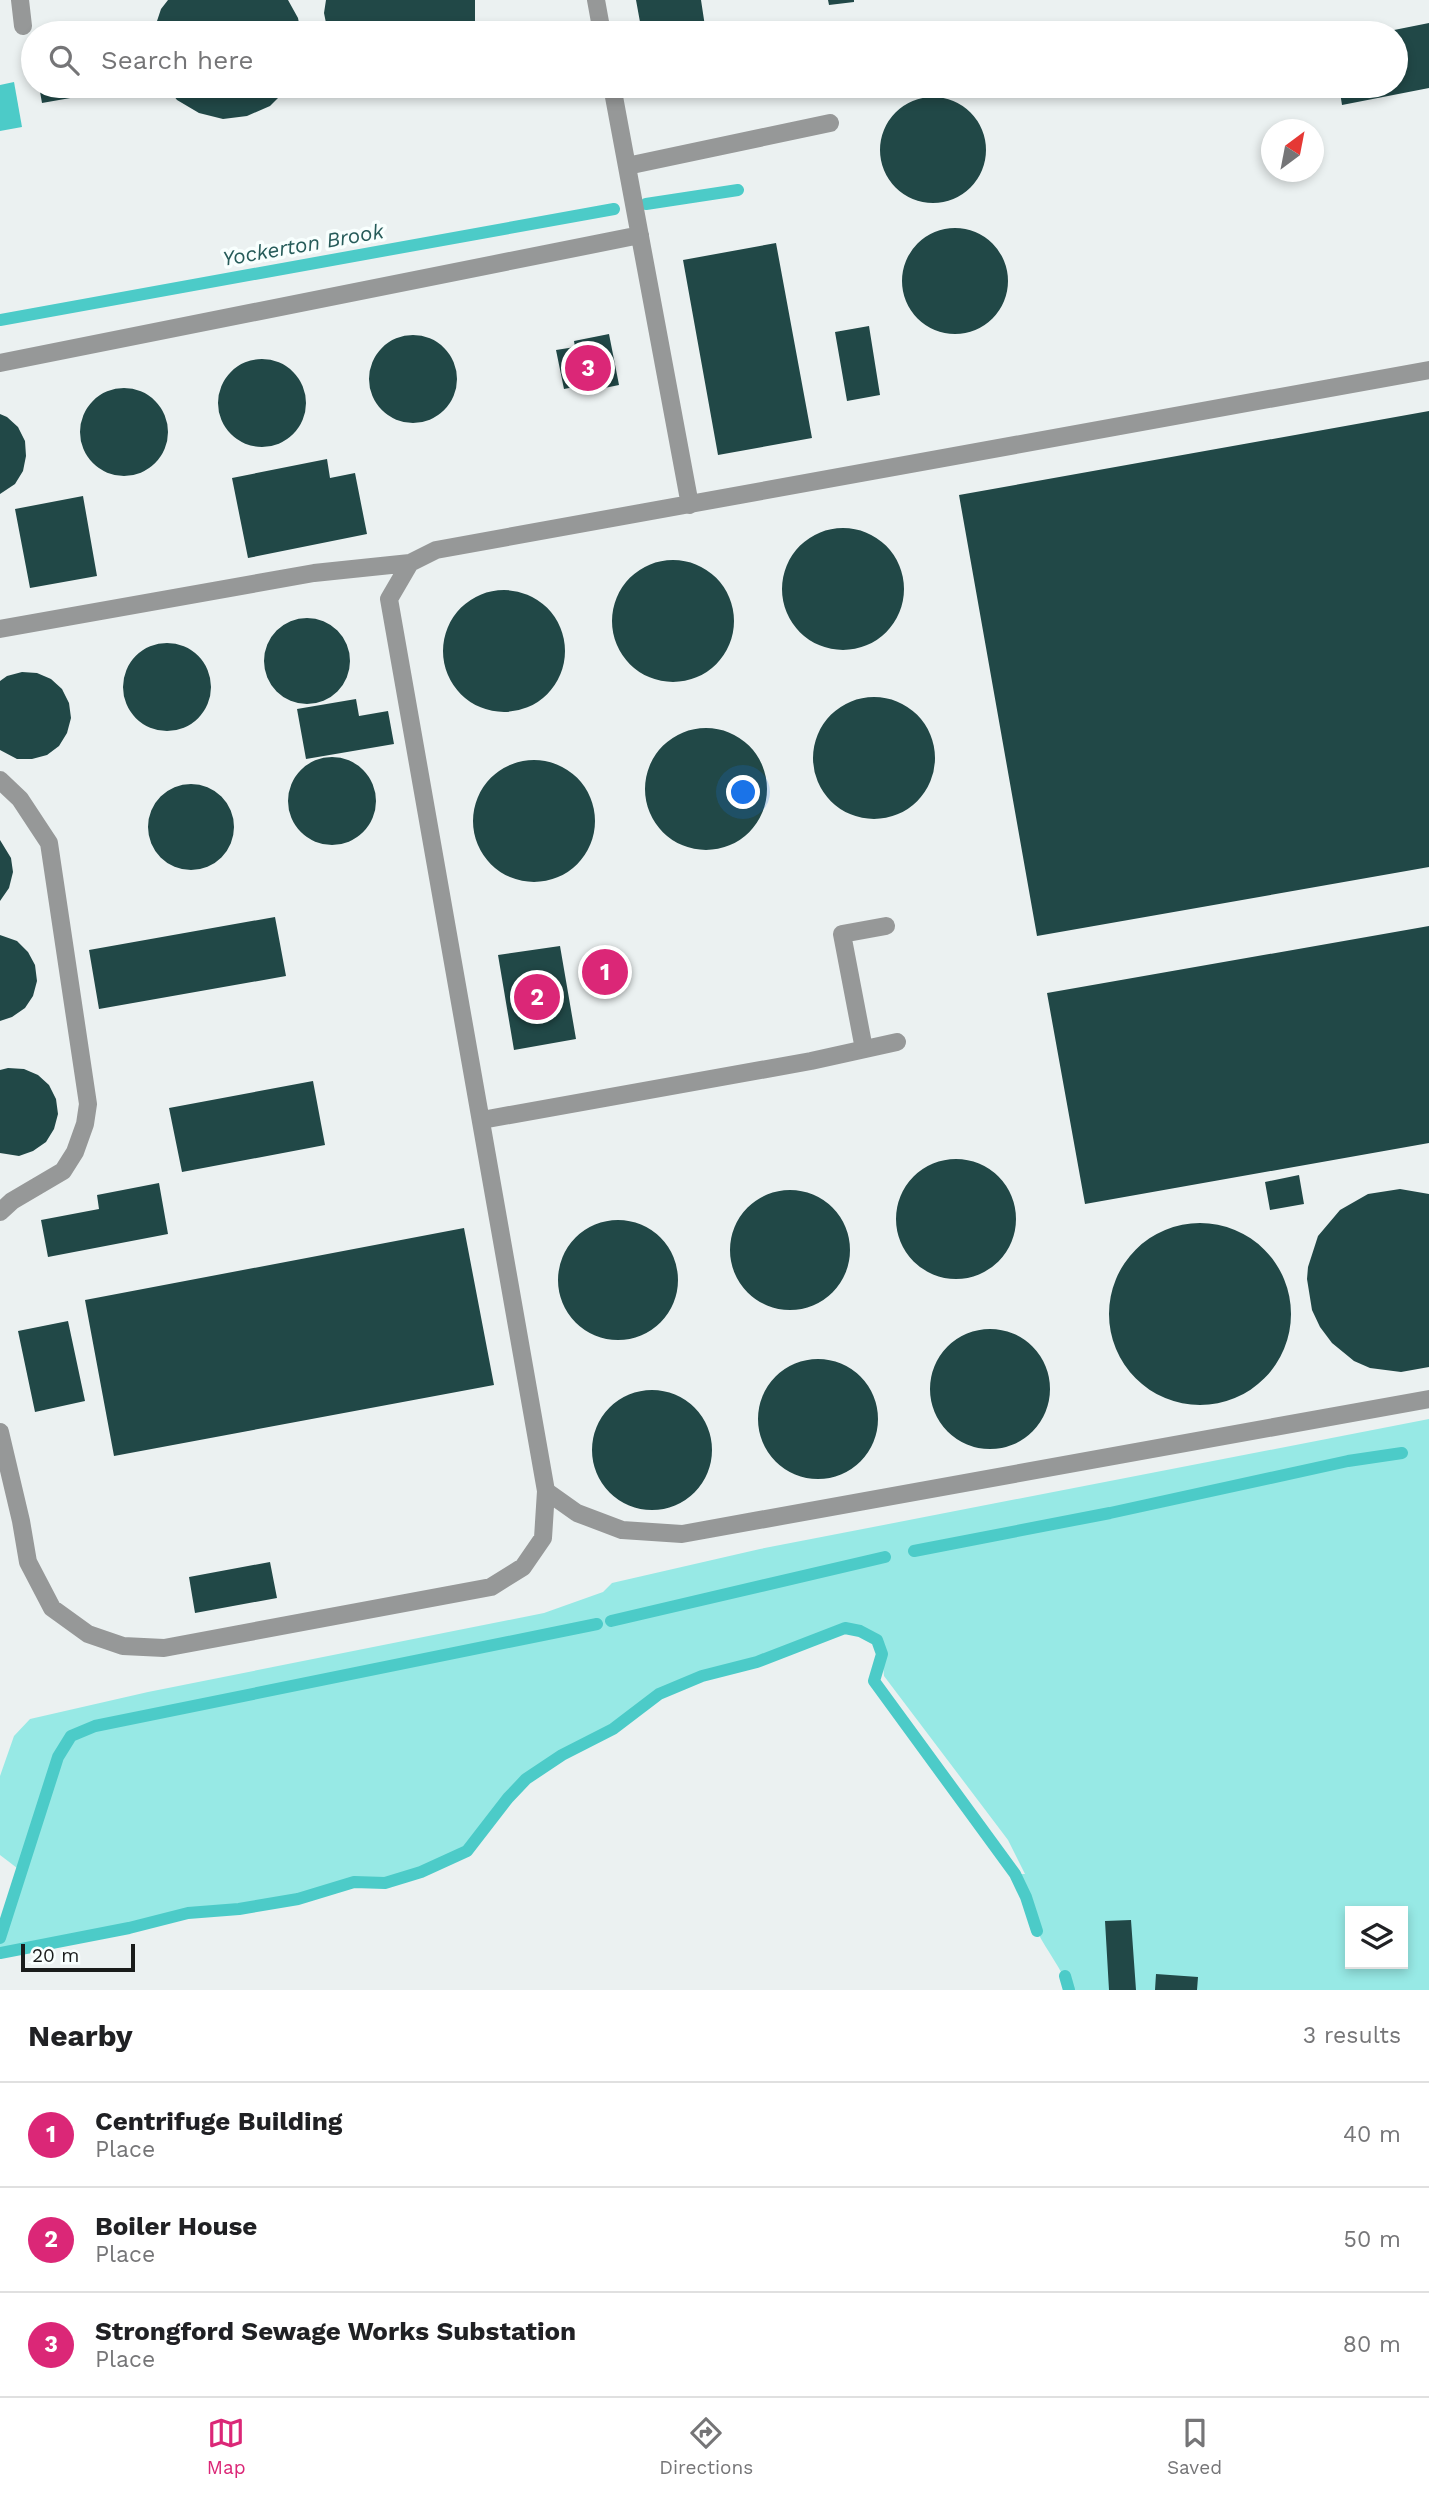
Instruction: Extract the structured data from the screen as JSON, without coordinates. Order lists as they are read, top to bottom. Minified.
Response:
{"water":["Yockerton Brook"],"scale_bar":"20 m","north":"top right","page":{"search":"Search here","pins":["3","1","2"],"scale":"20 m","heading":["Nearby","3 results"],"list":[{"mark":"1","name":"Centrifuge Building","note":"Place","value":"40 m"},{"mark":"2","name":"Boiler House","note":"Place","value":"50 m"},{"mark":"3","name":"Strongford Sewage Works Substation","note":"Place","value":"80 m"}],"nav":["Map","Directions","Saved"]}}
